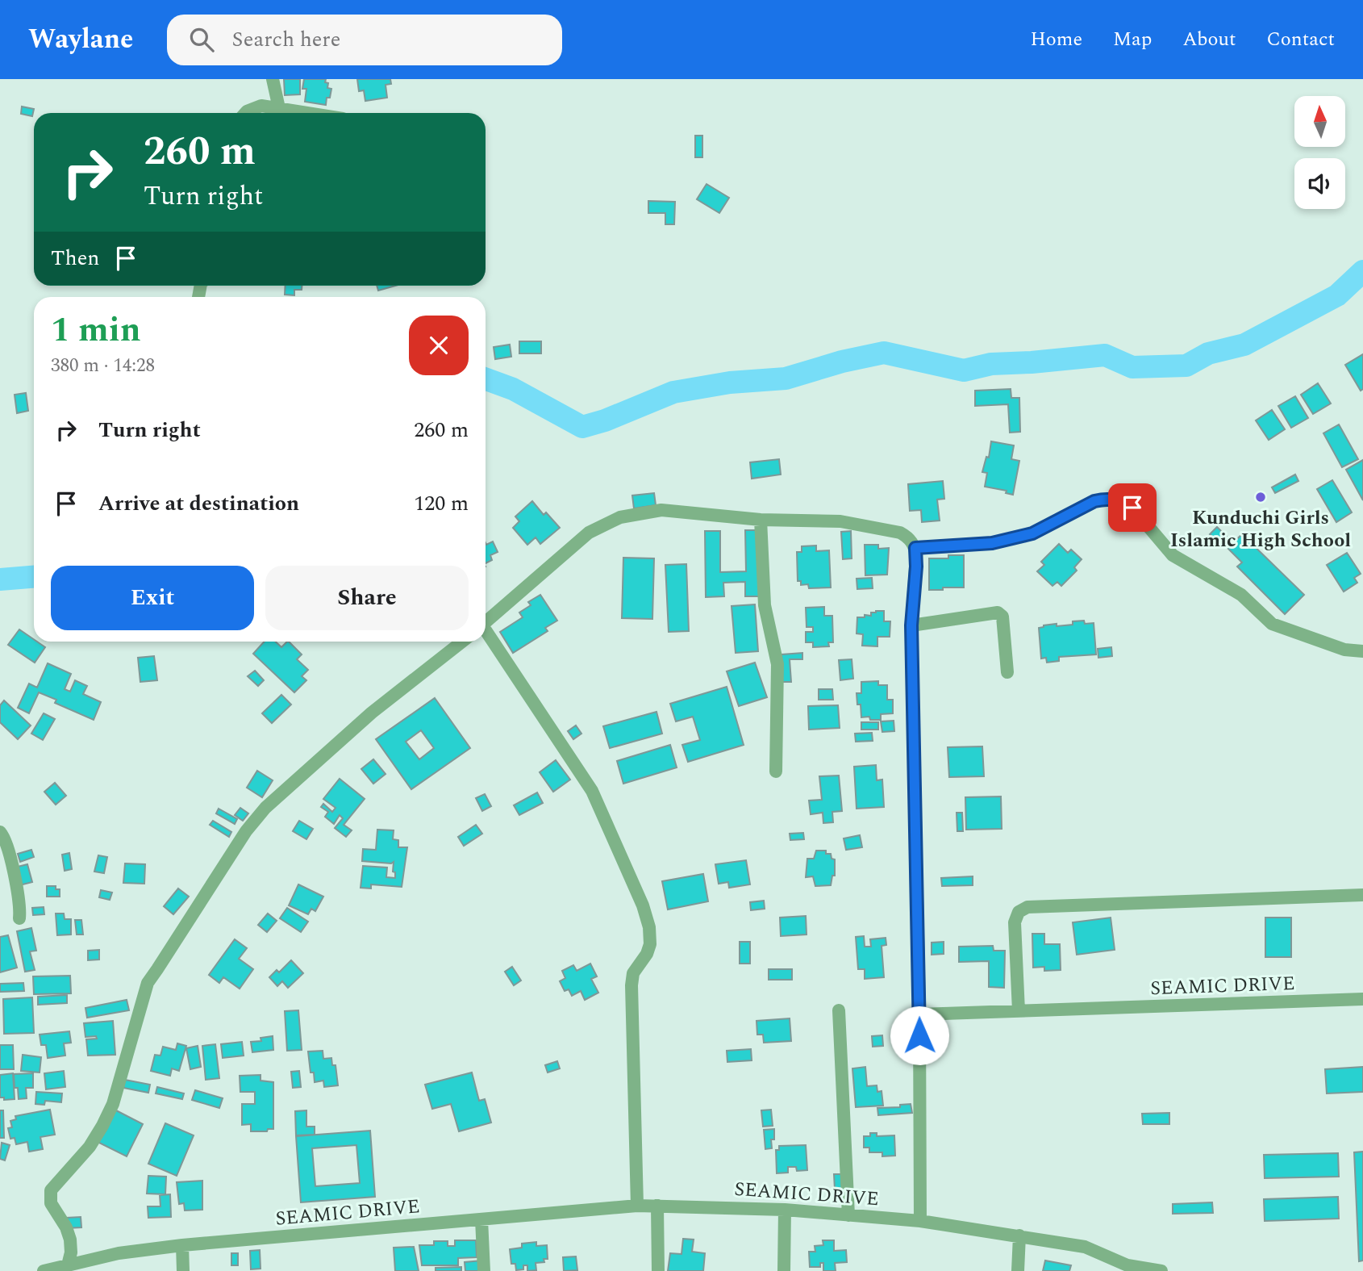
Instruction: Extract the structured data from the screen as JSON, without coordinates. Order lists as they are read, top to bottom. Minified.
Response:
{"streets":{"street":["SEAMIC DRIVE"]},"places":["Kunduchi Girls Islamic High School"],"north":"top","page":{"header":"Waylane","search":"Search here","nav":["Home","Map","About","Contact"],"turn":["260 m","Turn right"],"then":"Then","heading":["1 min","380 m · 14:28"],"list":[{"name":"Turn right","value":"260 m"},{"name":"Arrive at destination","value":"120 m"}],"buttons":["Exit","Share"]}}
